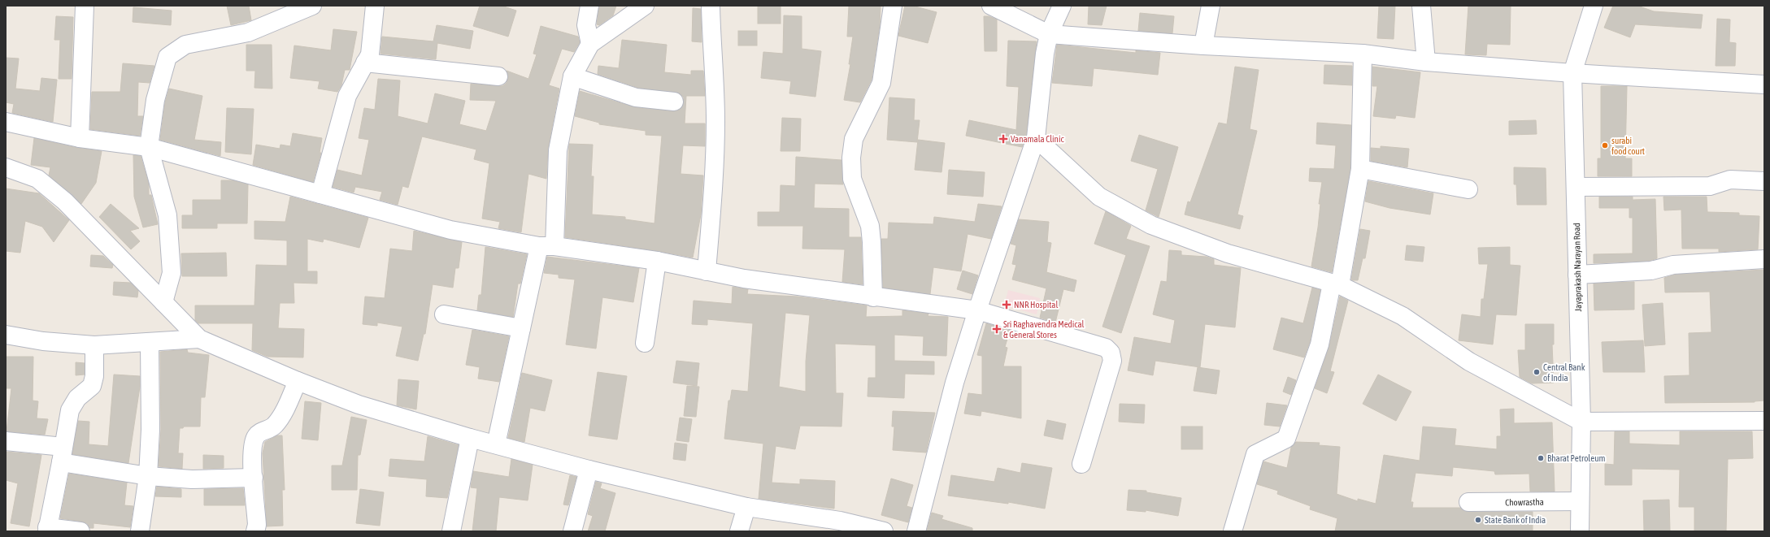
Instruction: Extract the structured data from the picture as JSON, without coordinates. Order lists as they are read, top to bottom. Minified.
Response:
{"streets":{"street":["Jayaprakash Narayan Road","Chowrastha"]},"crossings":[["Jayaprakash Narayan Road","Chowrastha"]],"places":{"health":["Vanamala Clinic","NNR Hospital","Sri Raghavendra Medical & General Stores"],"other":["surabi food court","Central Bank of India","Bharat Petroleum","State Bank of India"]}}
